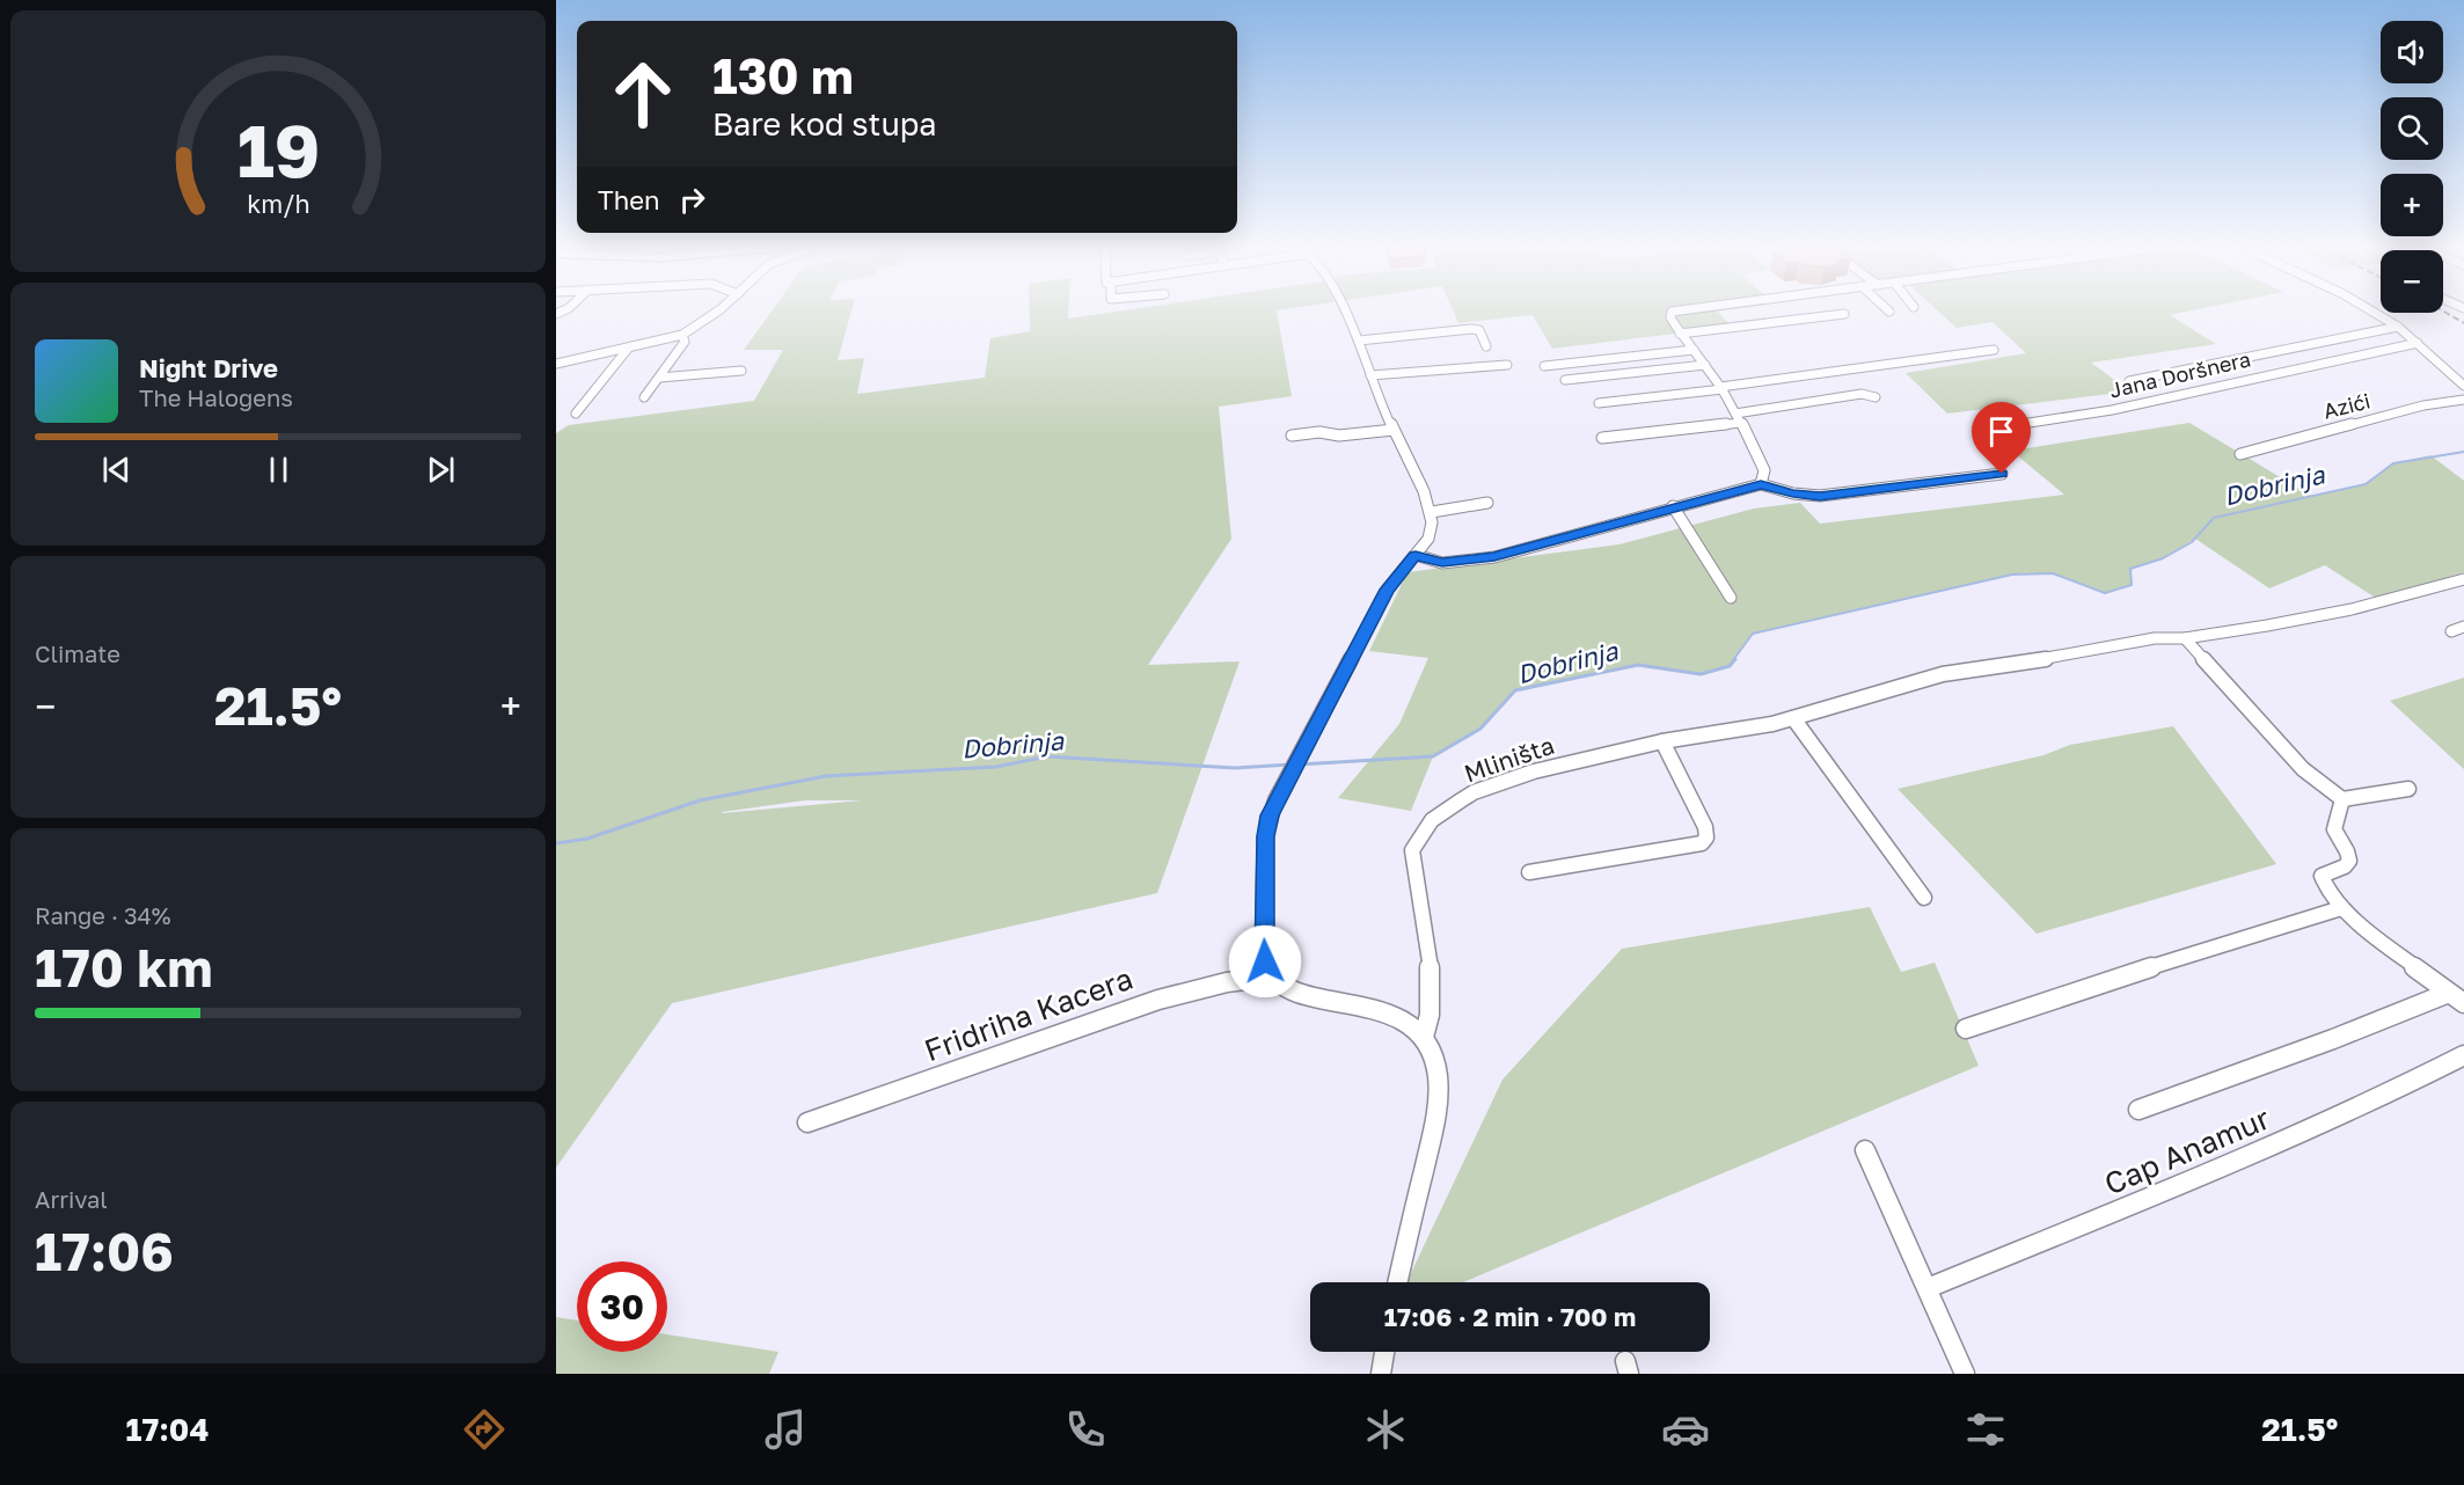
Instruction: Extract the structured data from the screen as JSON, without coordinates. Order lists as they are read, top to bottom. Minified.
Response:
{"streets":{"street":["Jana Doršnera","Azići","Mliništa","Fridriha Kacera","Cap Anamur"]},"water":["Dobrinja"],"page":{"map_buttons":["+","−"],"turn":["130 m","Bare kod stupa"],"then":"Then","song":["Night Drive","The Halogens"],"tile":["Climate",["Range · 34%","170 km"],["Arrival","17:06"]],"heat":["−","21.5°","+"],"limit":"30","trip":"17:06 · 2 min · 700 m","tabs":["17:04","21.5°"],"gauge":["19","km/h"]}}
